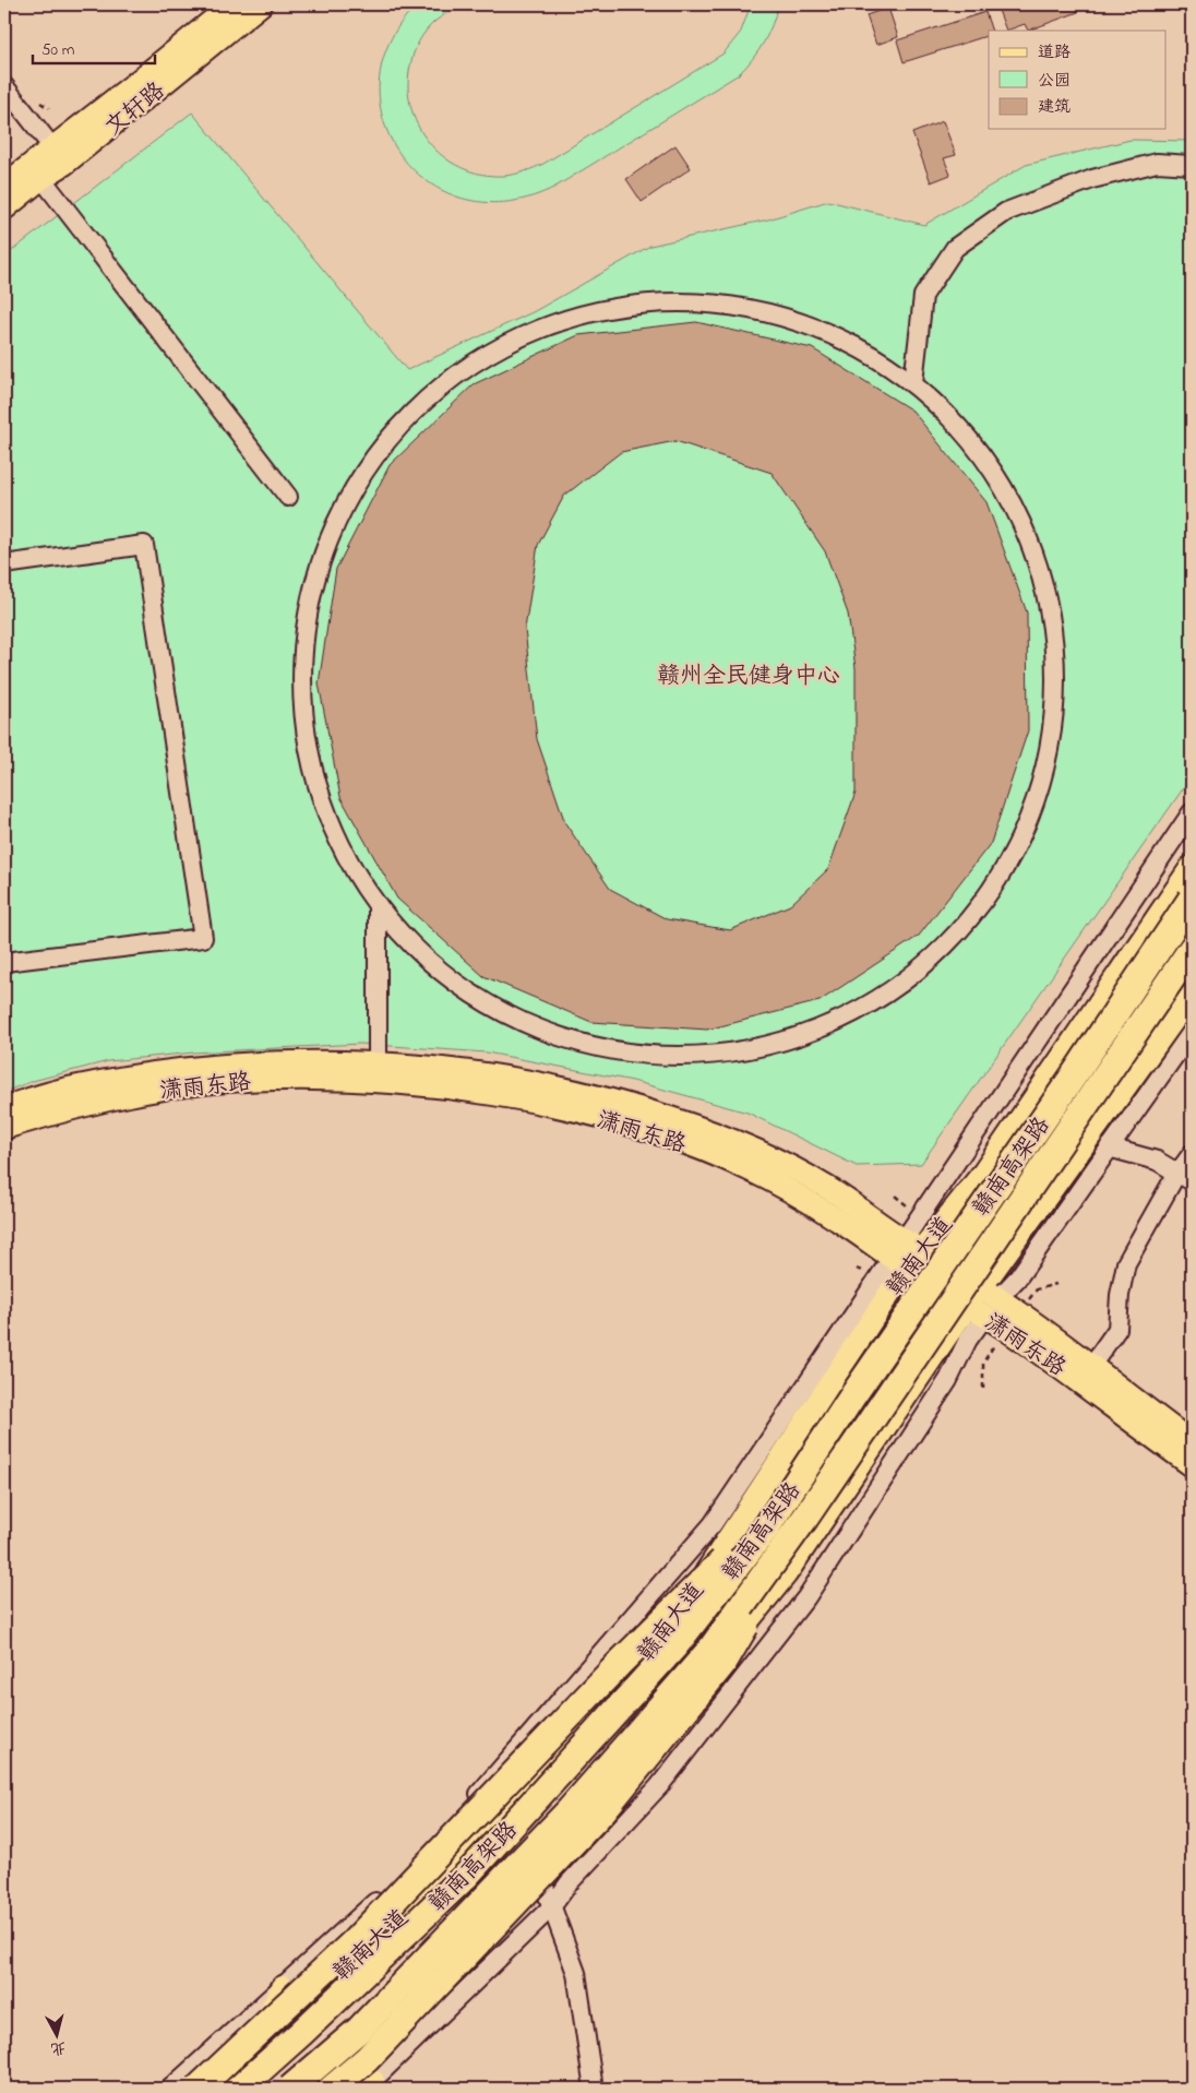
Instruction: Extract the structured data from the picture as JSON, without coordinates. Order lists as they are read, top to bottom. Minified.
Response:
{"streets":{"highway":["赣南高架路"],"main road":["文轩路","潇雨东路","赣南大道"]},"crossings":[["潇雨东路","赣南大道"]],"parks":["赣州全民健身中心"],"legend":["道路","公园","建筑"],"scale_bar":"50 m","north":"bottom"}
